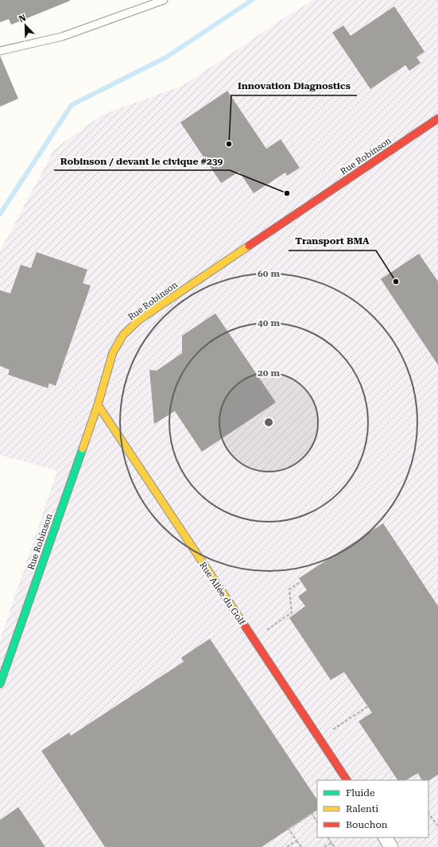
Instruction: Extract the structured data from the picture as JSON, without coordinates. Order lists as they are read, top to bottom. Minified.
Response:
{"streets":{"street":["Rue Robinson","Rue Allée du Golf"]},"crossings":[["Rue Robinson","Rue Allée du Golf"]],"places":["Innovation Diagnostics","Robinson / devant le civique #239","Transport BMA"],"legend":["Fluide","Ralenti","Bouchon"],"north":"top left","rings":["60 m","40 m","20 m"]}
